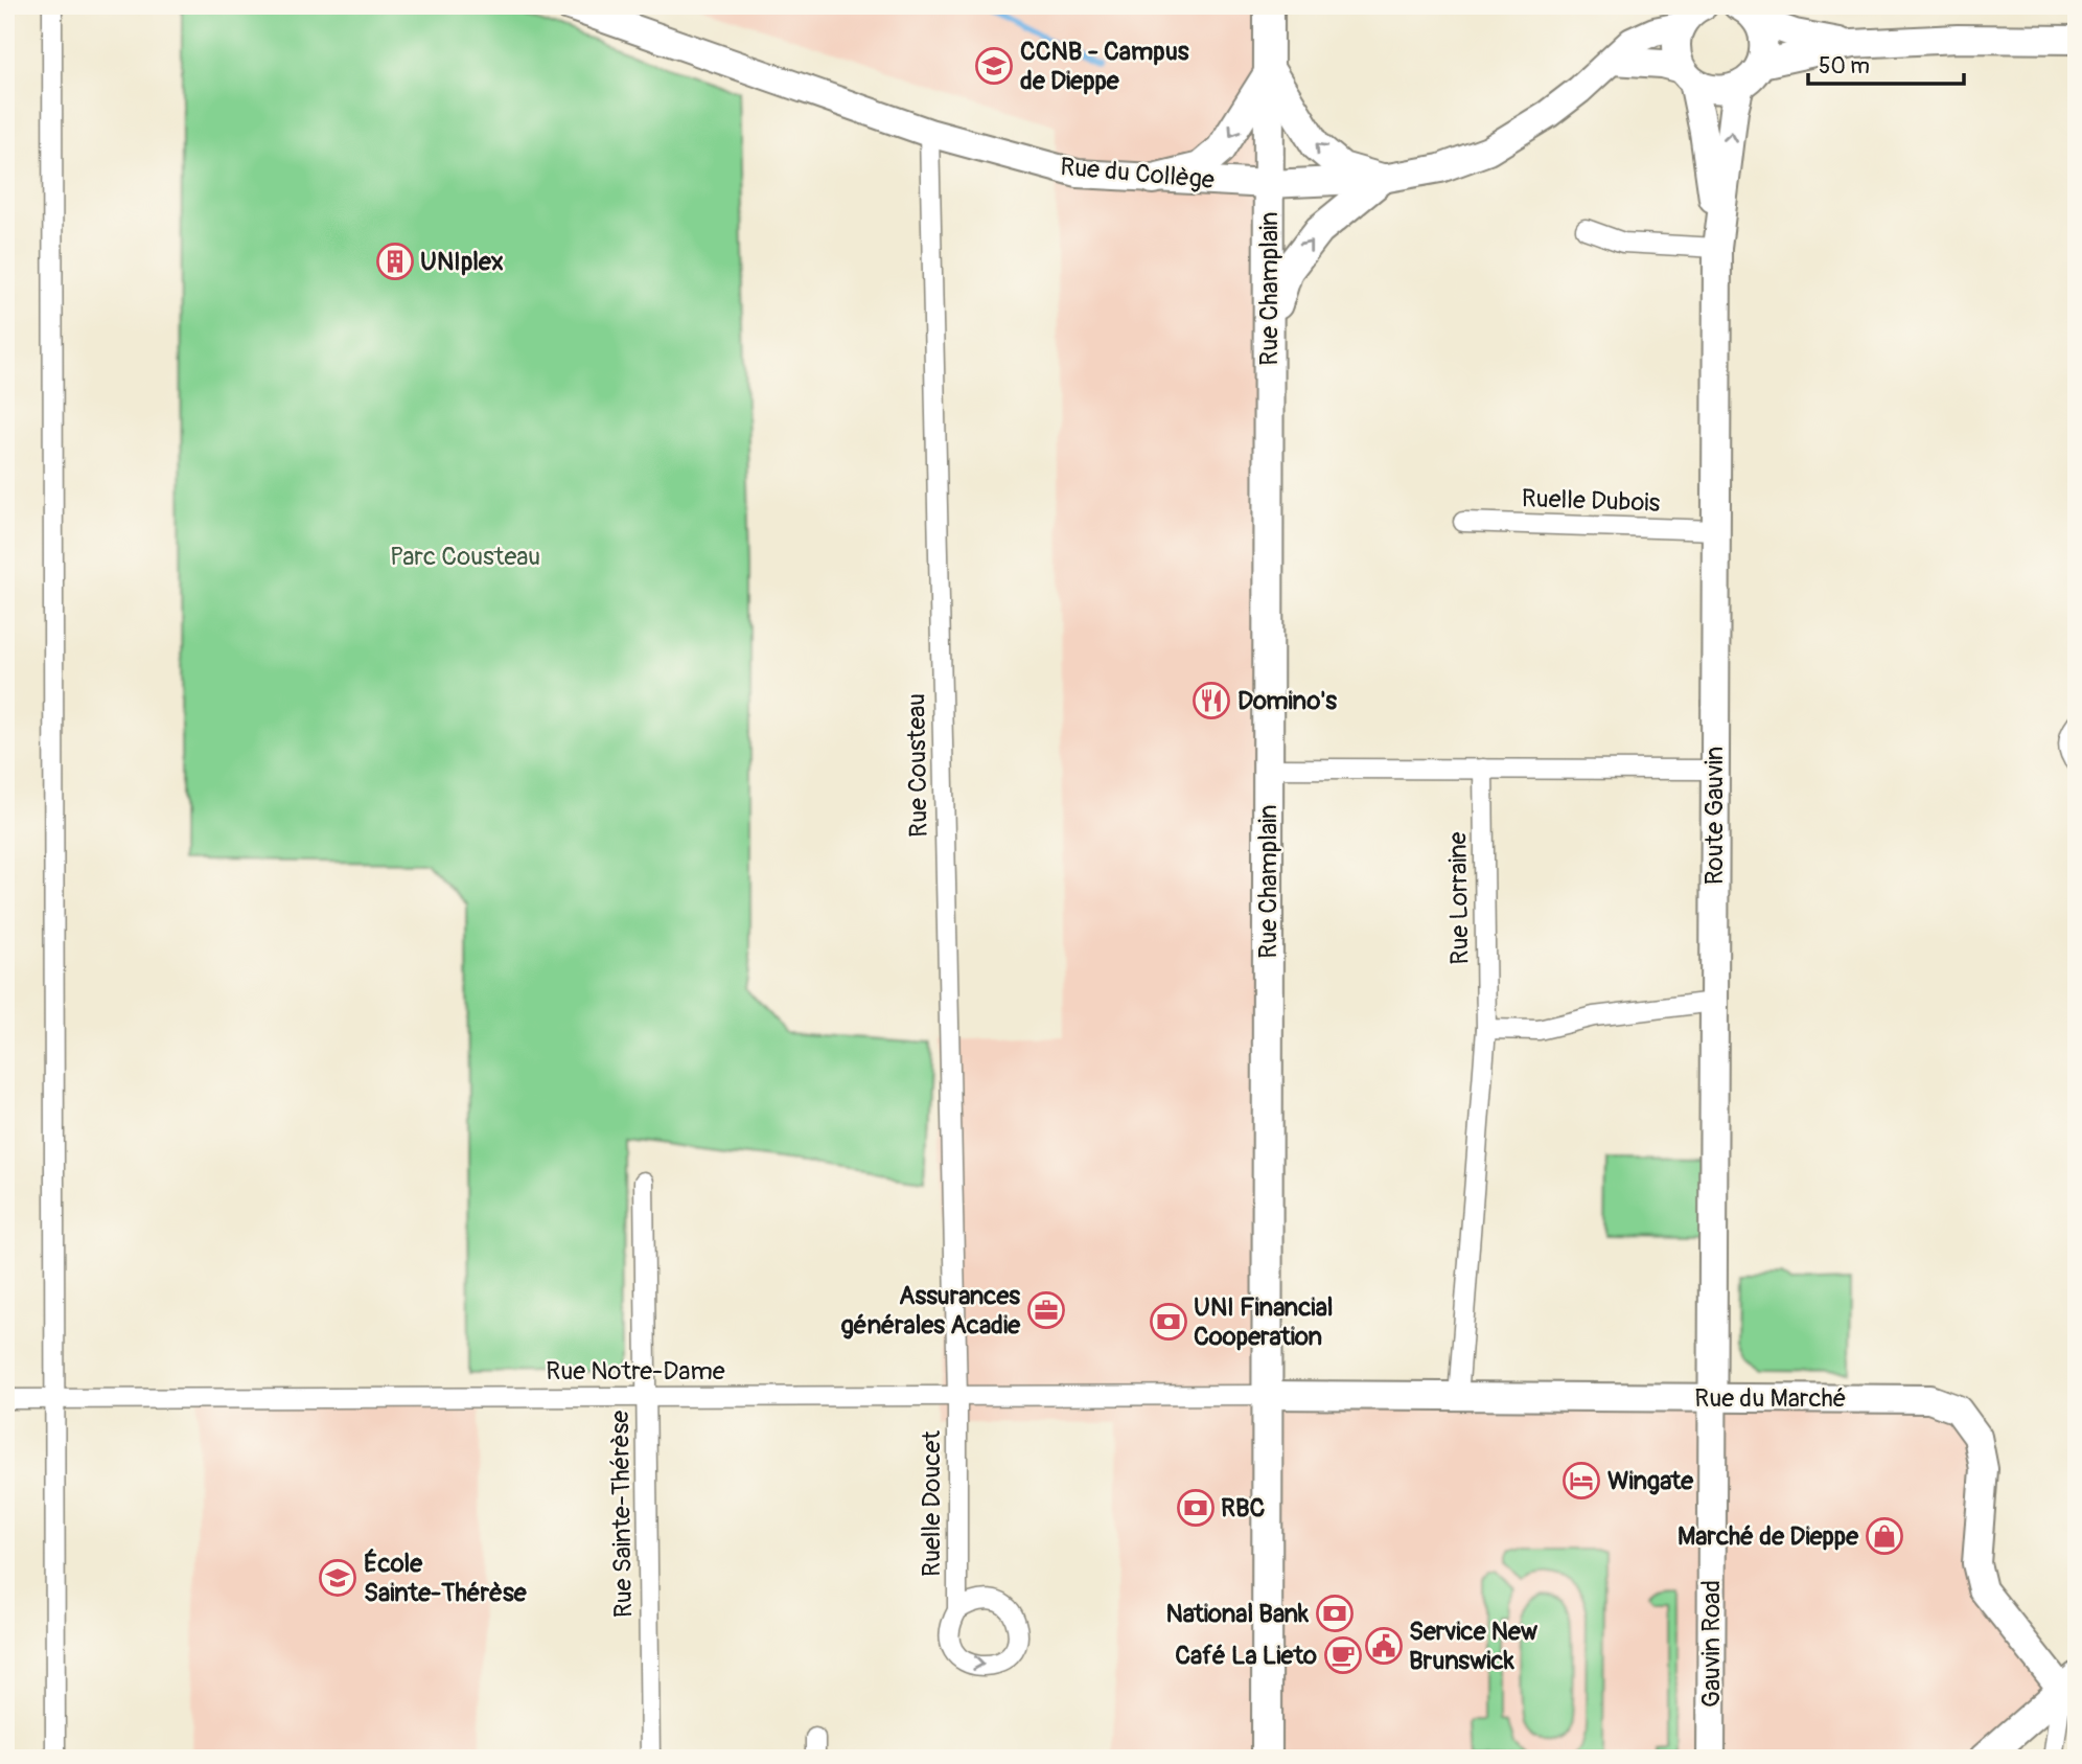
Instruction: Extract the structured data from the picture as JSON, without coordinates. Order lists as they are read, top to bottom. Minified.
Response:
{"streets":{"main road":["Rue Champlain"],"street":["Rue du Collège","Ruelle Dubois","Rue Cousteau","Route Gauvin","Rue Lorraine","Rue Notre-Dame","Rue du Marché","Ruelle Doucet","Rue Sainte-Thérèse","Gauvin Road"]},"crossings":[["Rue du Collège","Rue Champlain"],["Rue du Collège","Rue Cousteau"],["Rue du Collège","Route Gauvin"],["Rue Champlain","Rue Notre-Dame"],["Rue Champlain","Rue du Marché"],["Ruelle Dubois","Route Gauvin"],["Rue Cousteau","Rue Notre-Dame"],["Rue Cousteau","Ruelle Doucet"],["Route Gauvin","Rue du Marché"],["Route Gauvin","Gauvin Road"],["Rue Lorraine","Rue du Marché"],["Rue Notre-Dame","Rue du Marché"],["Rue Notre-Dame","Ruelle Doucet"],["Rue Notre-Dame","Rue Sainte-Thérèse"],["Rue du Marché","Gauvin Road"]],"parks":["Parc Cousteau"],"places":{"school or university":["CCNB - Campus de Dieppe","École Sainte-Thérèse"],"building":["UNIplex"],"restaurant":["Domino's"],"office":["Assurances générales Acadie"],"bank":["UNI Financial Cooperation","RBC","National Bank"],"hotel":["Wingate"],"shop":["Marché de Dieppe"],"public building":["Service New Brunswick"],"cafe":["Café La Lieto"]},"scale_bar":"50 m"}
